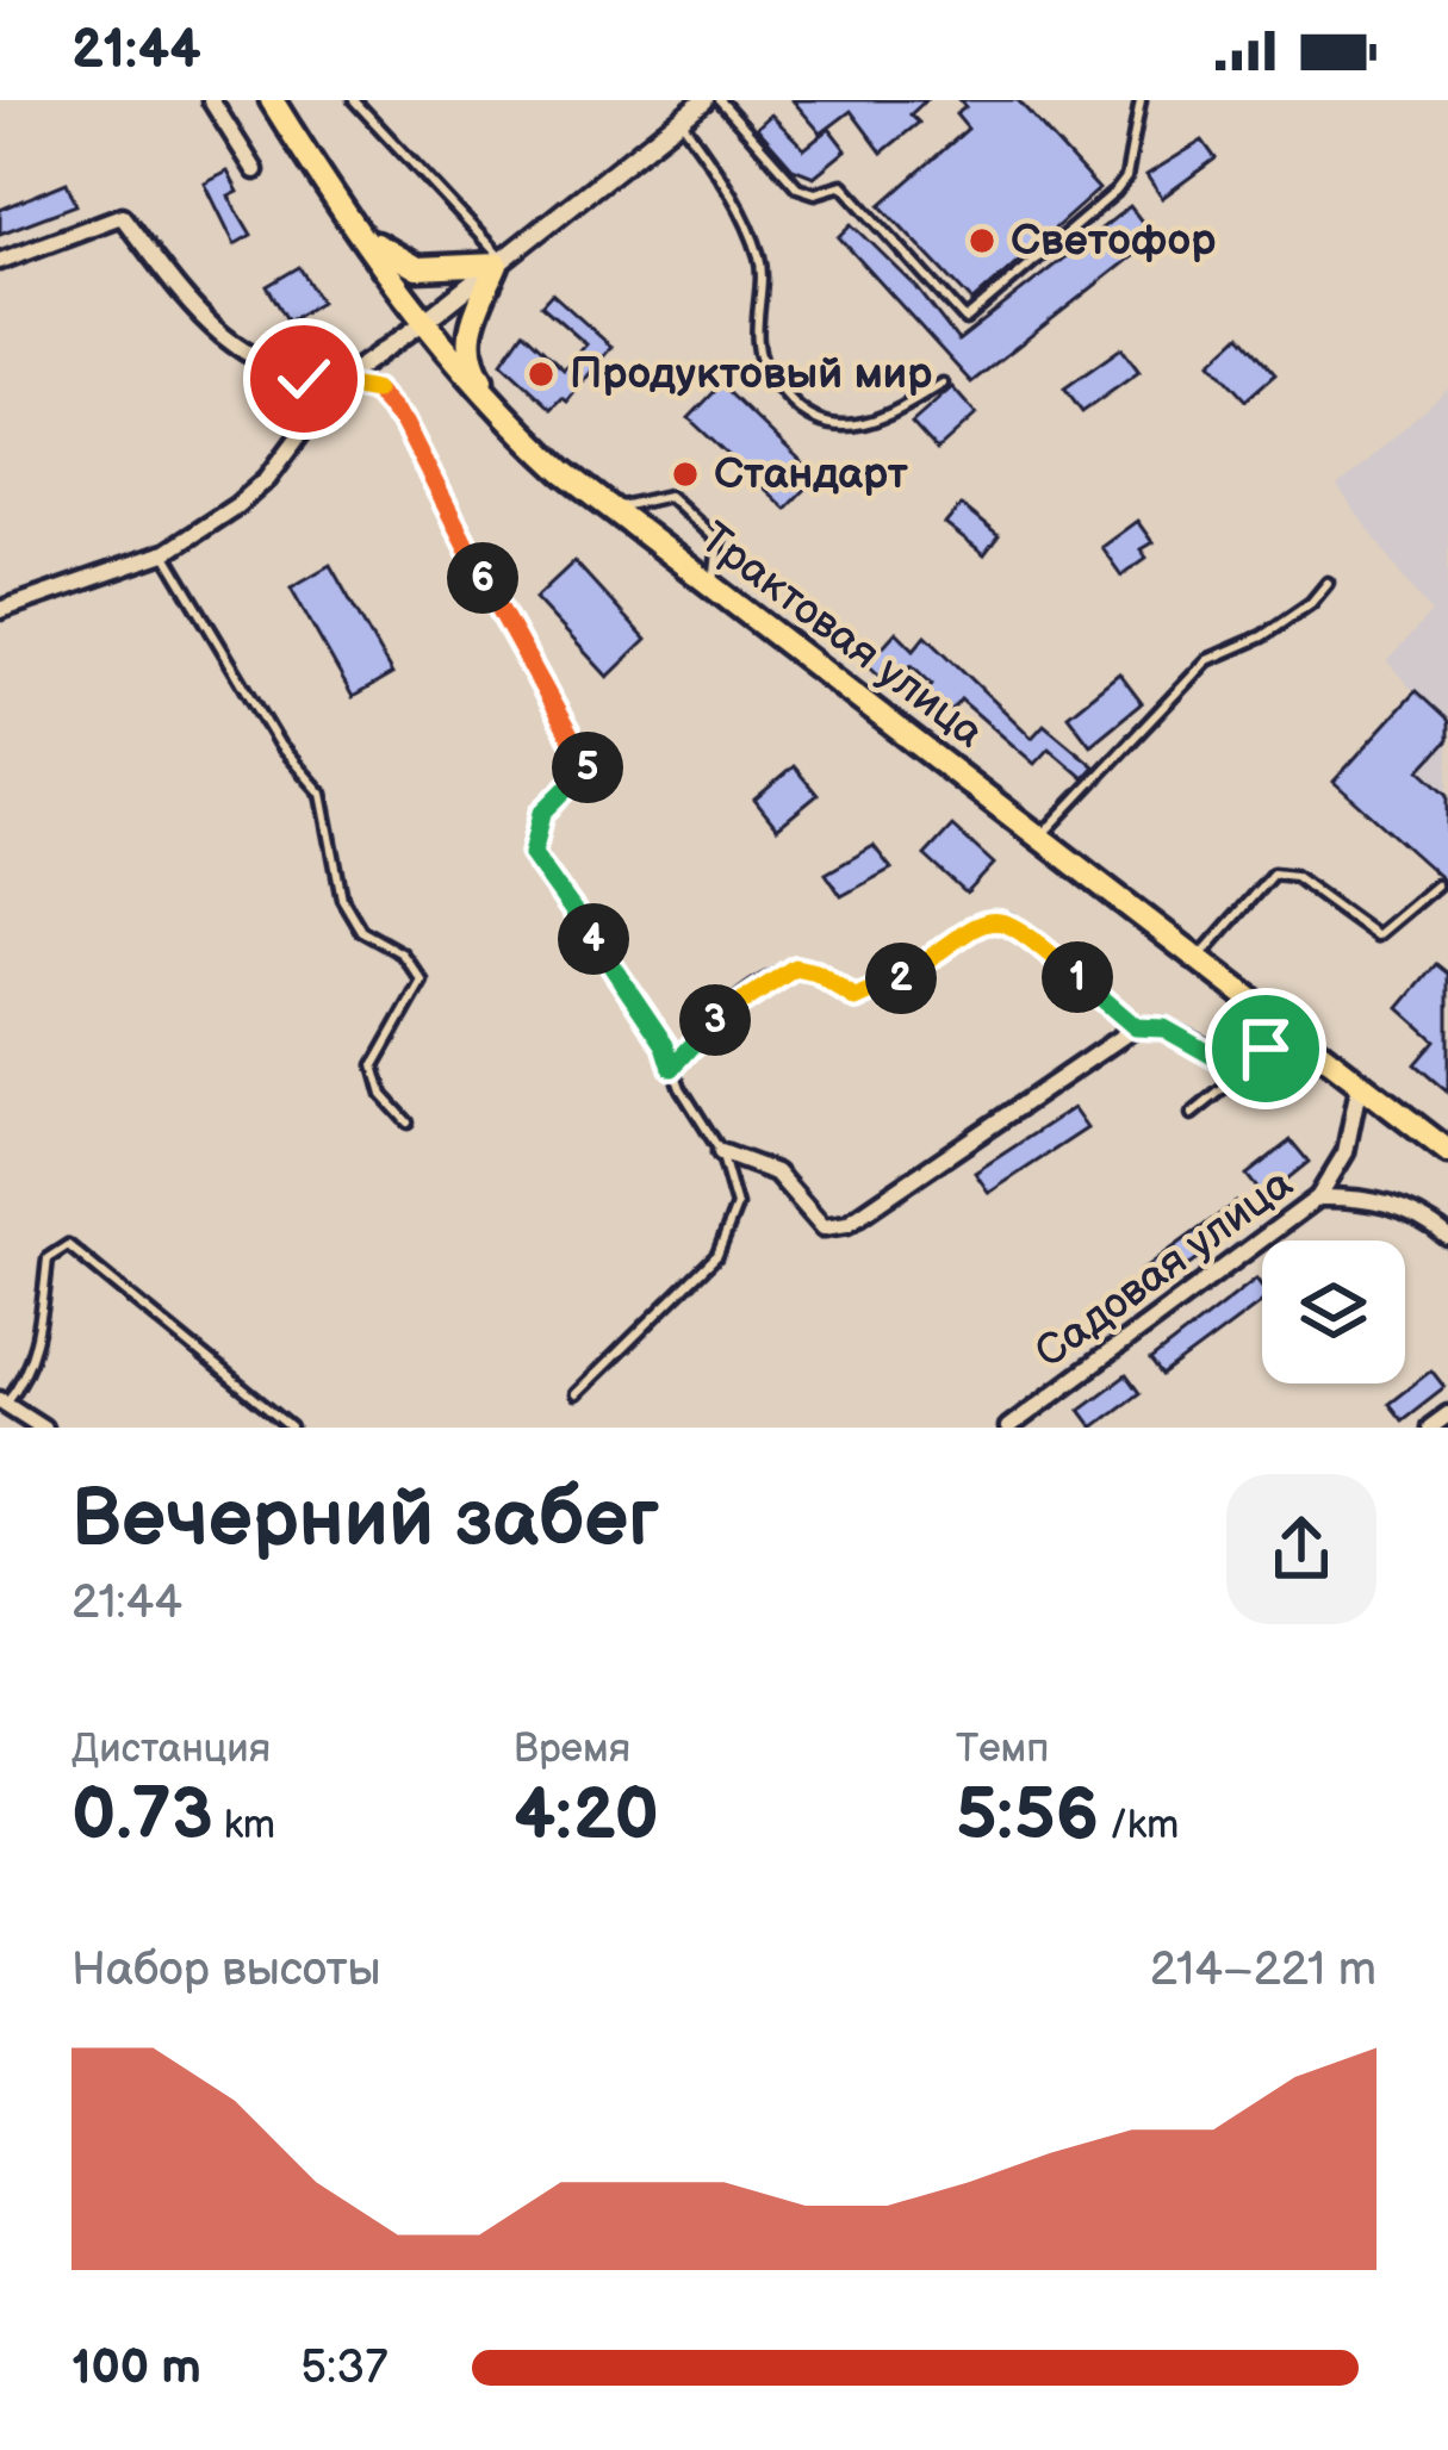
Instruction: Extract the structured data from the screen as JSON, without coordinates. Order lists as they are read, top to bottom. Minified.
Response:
{"streets":{"highway":["Трактовая улица"],"street":["Садовая улица"]},"places":["Светофор","Продуктовый мир","Стандарт"],"page":{"status":"21:44","pins":["6","5","4","1","2","3"],"heading":["Вечерний забег","21:44"],"stats":[["Дистанция","0.73 km"],["Время","4:20"],["Темп","5:56 /km"]],"chart":["Набор высоты","214–221 m"],"list":[{"name":"100 m","note":"5:37"}]}}
